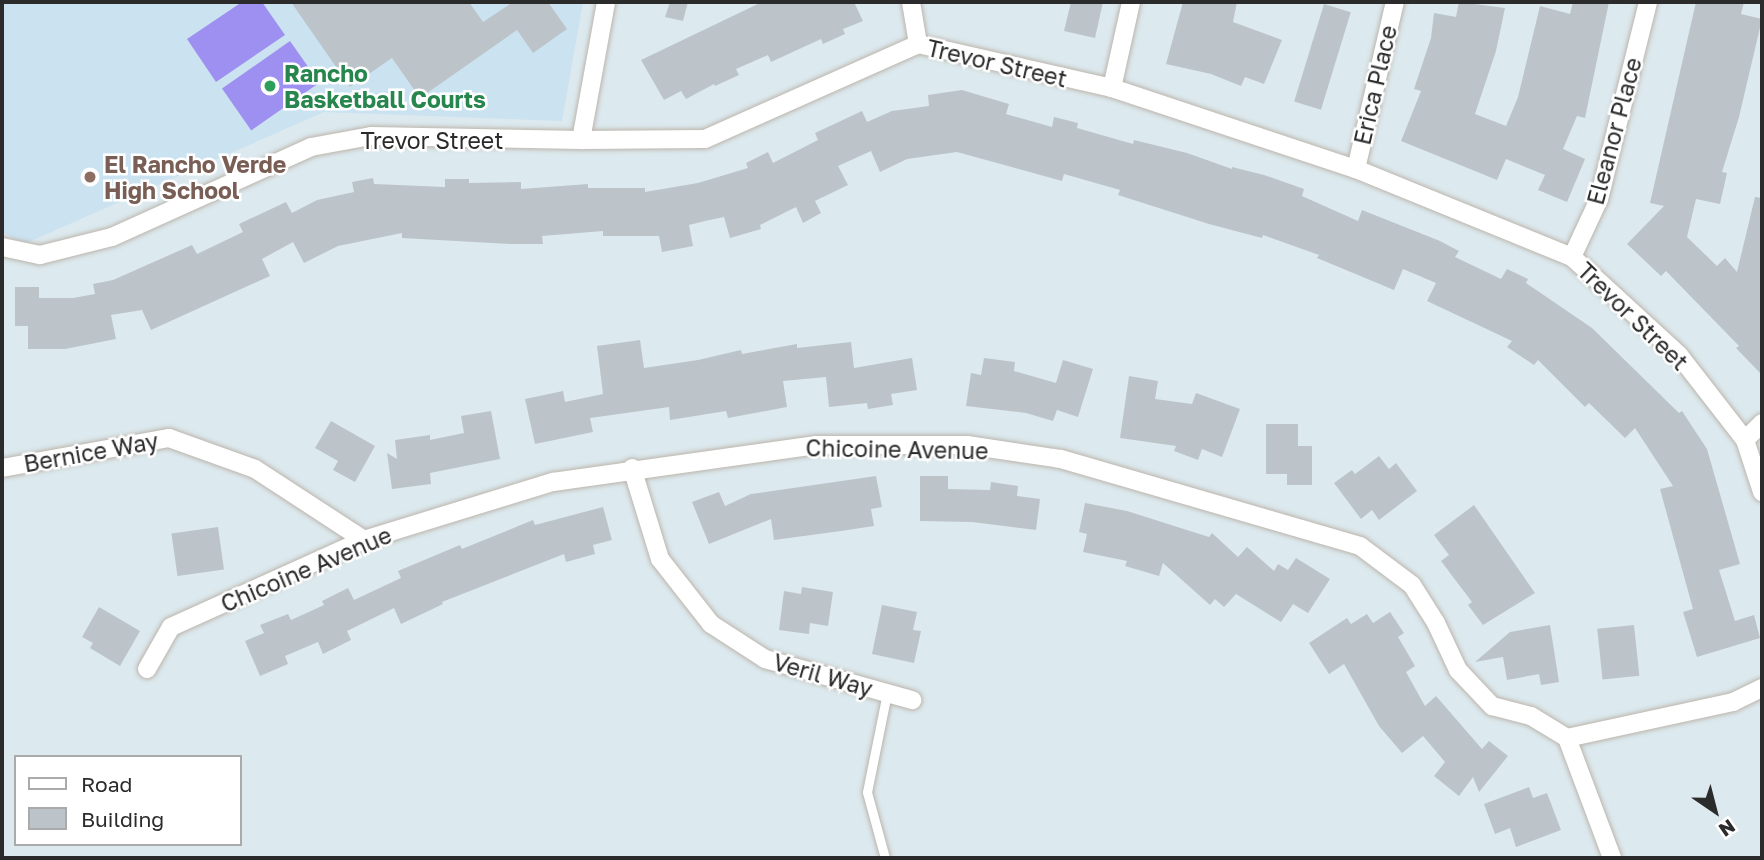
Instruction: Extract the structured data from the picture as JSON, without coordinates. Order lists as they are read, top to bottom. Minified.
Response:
{"streets":{"street":["Trevor Street","Erica Place","Eleanor Place","Chicoine Avenue","Bernice Way","Veril Way"]},"crossings":[["Trevor Street","Erica Place"],["Trevor Street","Eleanor Place"],["Chicoine Avenue","Bernice Way"],["Chicoine Avenue","Veril Way"]],"places":["Rancho Basketball Courts","El Rancho Verde High School"],"legend":["Road","Building"],"north":"bottom right"}
